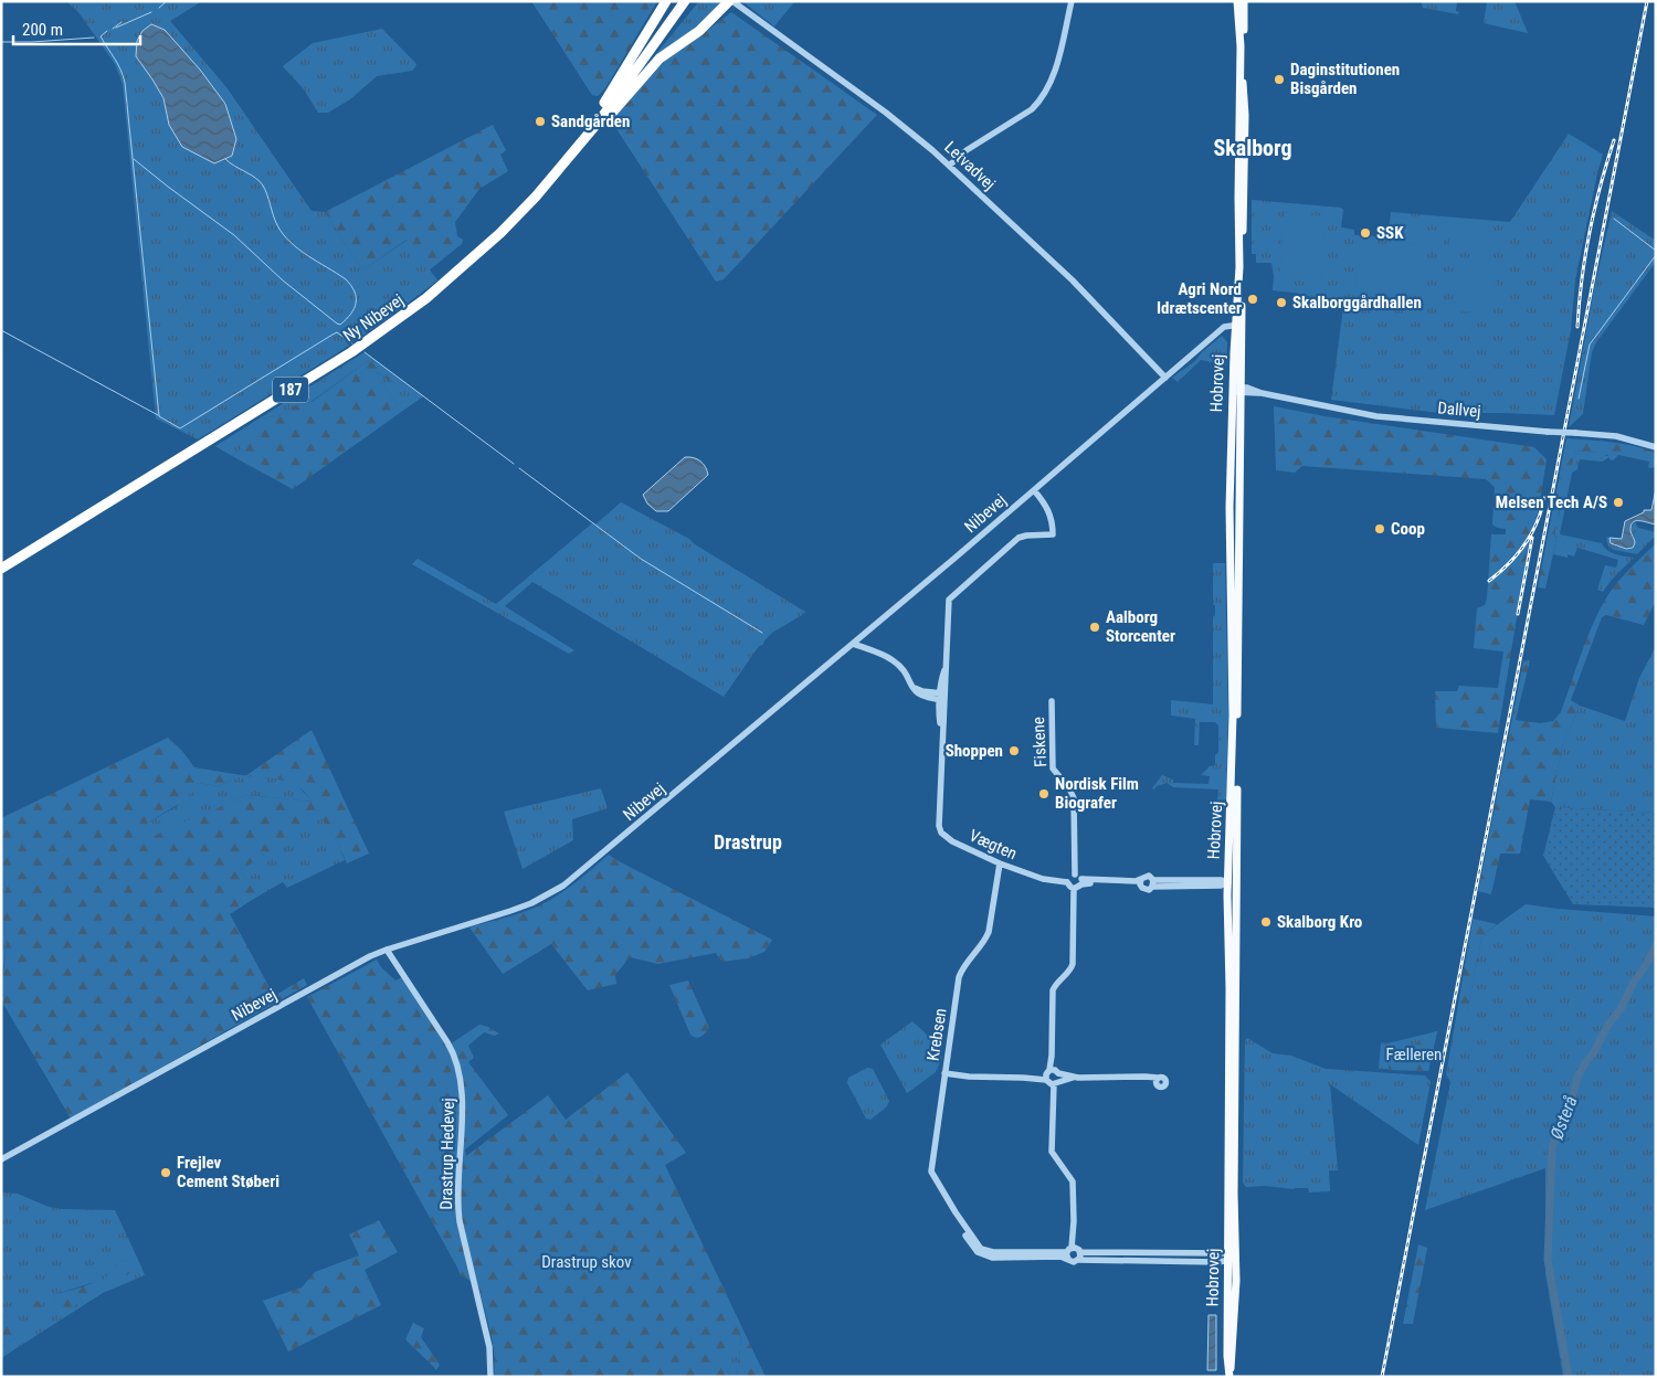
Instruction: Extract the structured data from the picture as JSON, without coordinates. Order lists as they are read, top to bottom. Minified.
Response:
{"streets":{"highway":["Ny Nibevej","187"],"main road":["Hobrovej"],"street":["Letvadvej","Dallvej","Nibevej","Fiskene","Vægten","Krebsen","Drastrup Hedevej"]},"crossings":[["Letvadvej","Nibevej"],["Hobrovej","Dallvej"],["Hobrovej","Nibevej"],["Hobrovej","Krebsen"],["Nibevej","Drastrup Hedevej"],["Fiskene","Vægten"],["Vægten","Krebsen"]],"districts":["Skalborg","Drastrup"],"water":["Østerå"],"parks":["Fælleren","Drastrup skov"],"places":["Daginstitutionen Bisgården","Sandgården","SSK","Agri Nord Idrætscenter","Skalborggårdhallen","Melsen Tech A/S","Coop","Aalborg Storcenter","Shoppen","Nordisk Film Biografer","Skalborg Kro","Frejlev Cement Støberi"],"scale_bar":"200 m"}
